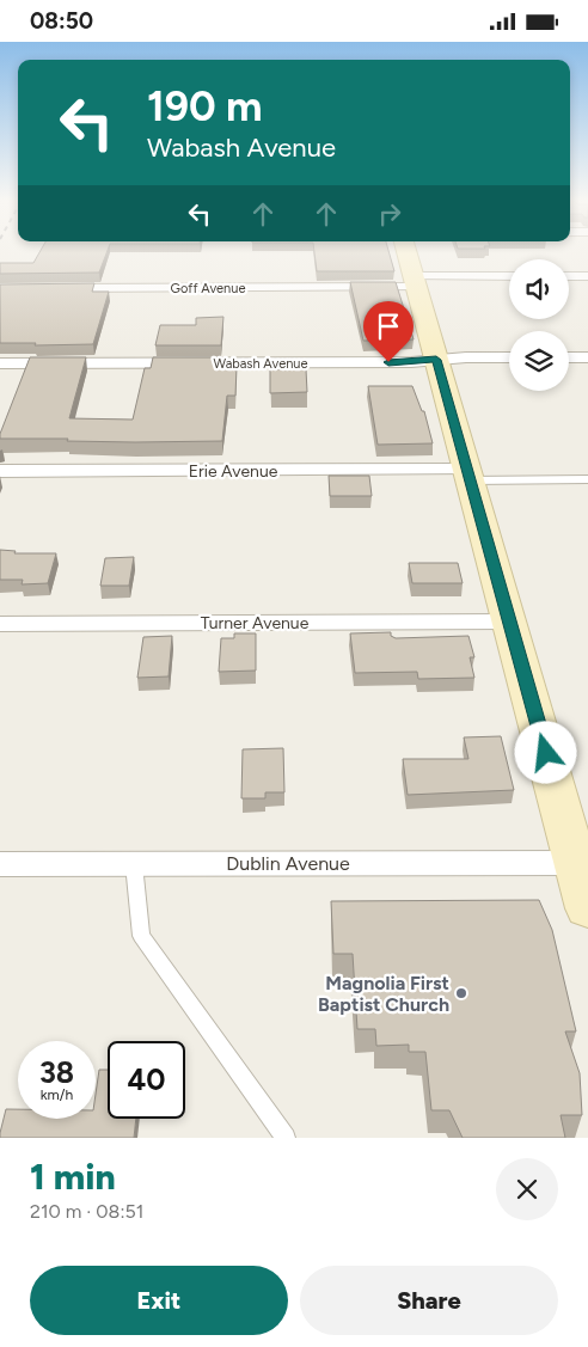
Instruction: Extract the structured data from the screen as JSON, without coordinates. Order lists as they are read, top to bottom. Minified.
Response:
{"streets":{"street":["Goff Avenue","Wabash Avenue","Erie Avenue","Turner Avenue","Dublin Avenue"]},"places":["Magnolia First Baptist Church"],"page":{"status":"08:50","turn":["190 m","Wabash Avenue"],"speed":"38 km/h","limit":"40","heading":["1 min","210 m · 08:51"],"buttons":["Exit","Share"]}}
